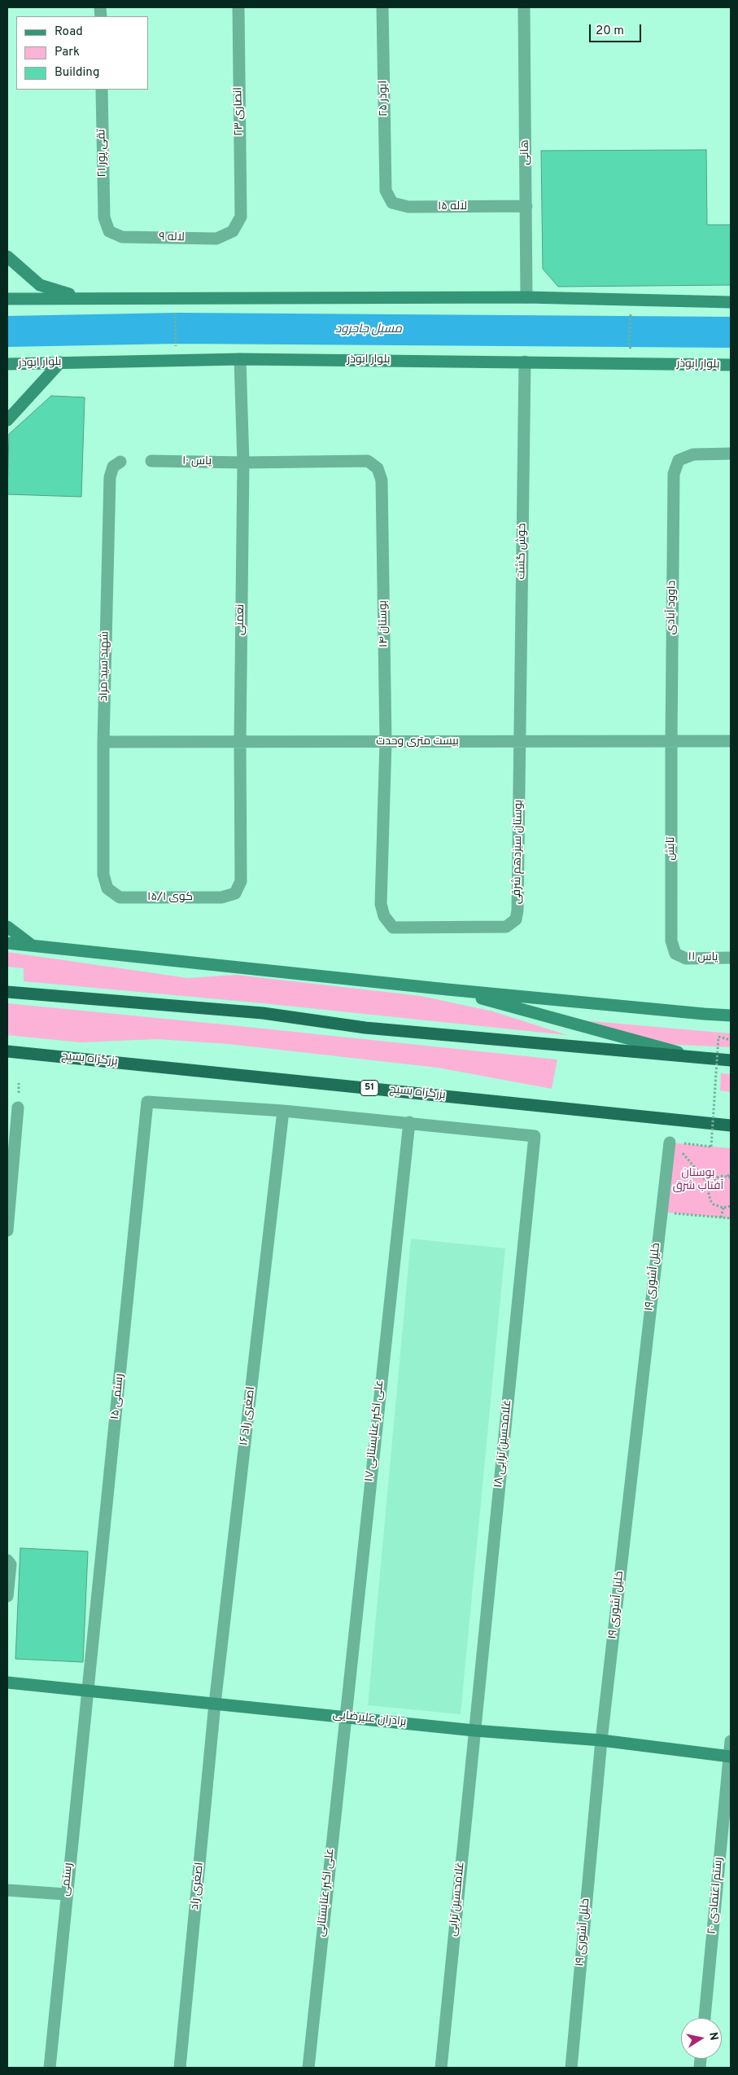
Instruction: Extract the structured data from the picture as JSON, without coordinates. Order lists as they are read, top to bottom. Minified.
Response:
{"streets":{"highway":["بزرگراه بسیج","51"],"main road":["بلوار ابوذر","برادران علیرضایی"],"street":["ابوذر ۲۵","انصاری ۲۳","هانی","تقی پور ۲۱","لاله ۱۵","لاله ۹","یاس ۱۰","خوش گشت","داوود آبادی","نعمتی","بوستان ۱۴","شهید سید مراد","بیست متری وحدت","تابش","بوستان سیزدهم شرقی","کوی ۱۵/۱","یاس ۱۱","خلیل آشوری ۱۹","رستمی ۱۵","اصغری راد ۱۶","علی اکبر عنابستانی ۱۷","غلامحسین ترابی ۱۸","رستمی","اصغری راد","علی اکبر عنابستانی","رستم اعتمادی ۲۰","غلامحسین ترابی"]},"crossings":[["ابوذر ۲۵","لاله ۱۵"],["انصاری ۲۳","لاله ۹"],["هانی","لاله ۱۵"],["تقی پور ۲۱","لاله ۹"],["بلوار ابوذر","خوش گشت"],["بلوار ابوذر","نعمتی"],["یاس ۱۰","نعمتی"],["یاس ۱۰","بوستان ۱۴"],["خوش گشت","بیست متری وحدت"],["خوش گشت","بوستان سیزدهم شرقی"],["داوود آبادی","بیست متری وحدت"],["داوود آبادی","تابش"],["نعمتی","بوستان ۱۴"],["نعمتی","بیست متری وحدت"],["نعمتی","کوی ۱۵/۱"],["بوستان ۱۴","بیست متری وحدت"],["بوستان ۱۴","بوستان سیزدهم شرقی"],["شهید سید مراد","بیست متری وحدت"],["شهید سید مراد","کوی ۱۵/۱"],["بیست متری وحدت","تابش"],["بیست متری وحدت","بوستان سیزدهم شرقی"],["تابش","یاس ۱۱"],["خلیل آشوری ۱۹","برادران علیرضایی"],["رستمی ۱۵","اصغری راد ۱۶"],["رستمی ۱۵","برادران علیرضایی"],["رستمی ۱۵","رستمی"],["اصغری راد ۱۶","برادران علیرضایی"],["اصغری راد ۱۶","اصغری راد"],["علی اکبر عنابستانی ۱۷","غلامحسین ترابی ۱۸"],["علی اکبر عنابستانی ۱۷","برادران علیرضایی"],["علی اکبر عنابستانی ۱۷","علی اکبر عنابستانی"],["غلامحسین ترابی ۱۸","برادران علیرضایی"],["غلامحسین ترابی ۱۸","غلامحسین ترابی"],["برادران علیرضایی","رستمی"],["برادران علیرضایی","اصغری راد"],["برادران علیرضایی","علی اکبر عنابستانی"],["برادران علیرضایی","رستم اعتمادی ۲۰"],["برادران علیرضایی","غلامحسین ترابی"]],"water":["مسیل جاجرود"],"parks":["بوستان آفتاب شرق"],"legend":["Road","Park","Building"],"scale_bar":"20 m","north":"right"}
